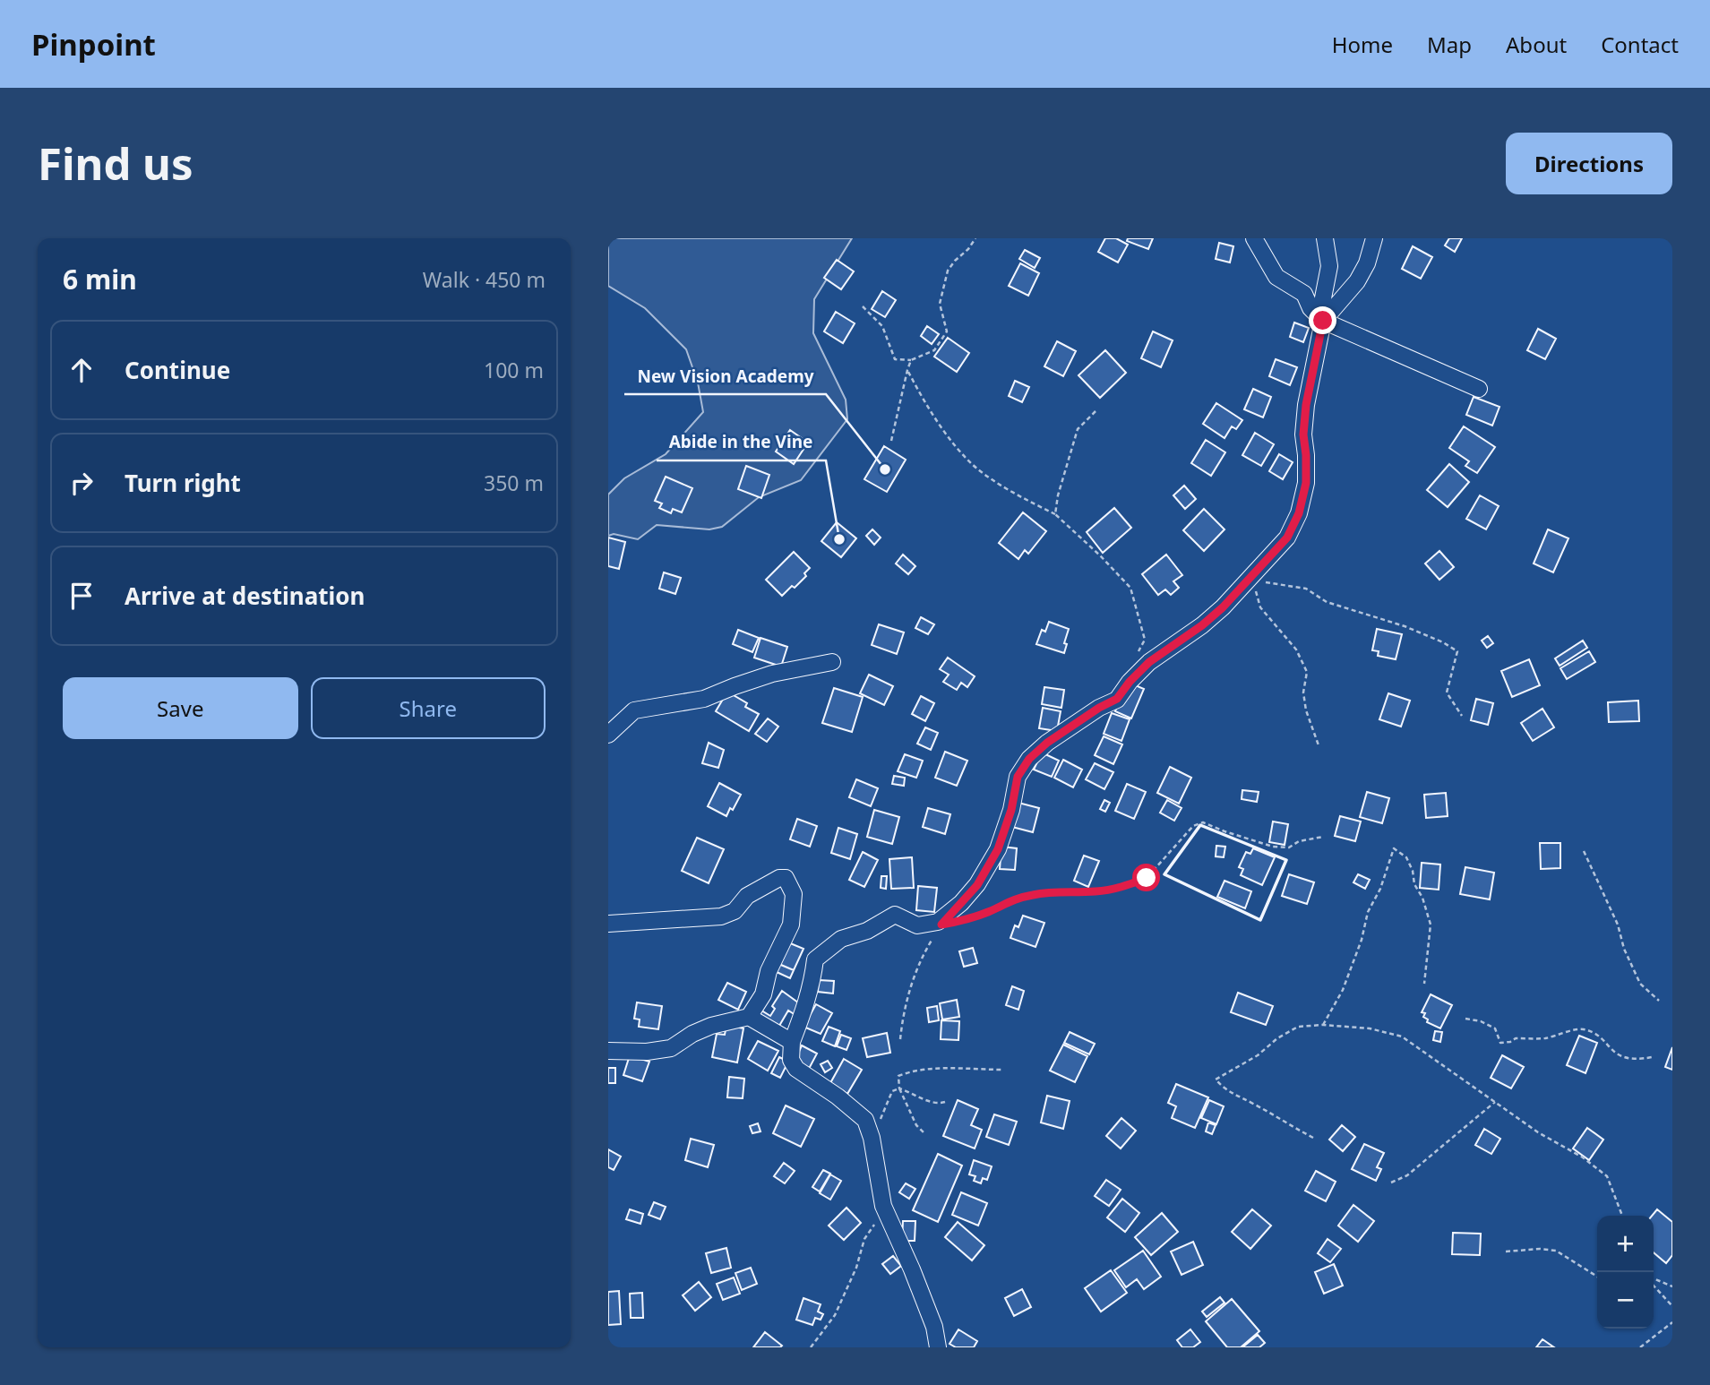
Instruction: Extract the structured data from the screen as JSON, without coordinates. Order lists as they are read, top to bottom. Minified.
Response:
{"places":["New Vision Academy","Abide in the Vine"],"page":{"header":"Pinpoint","nav":["Home","Map","About","Contact"],"buttons":["Directions",["Save","Share"]],"title":"Find us","heading":["6 min","Walk · 450 m"],"list":[["Continue","100 m"],["Turn right","350 m"],"Arrive at destination"],"map_buttons":["+","−"]}}
